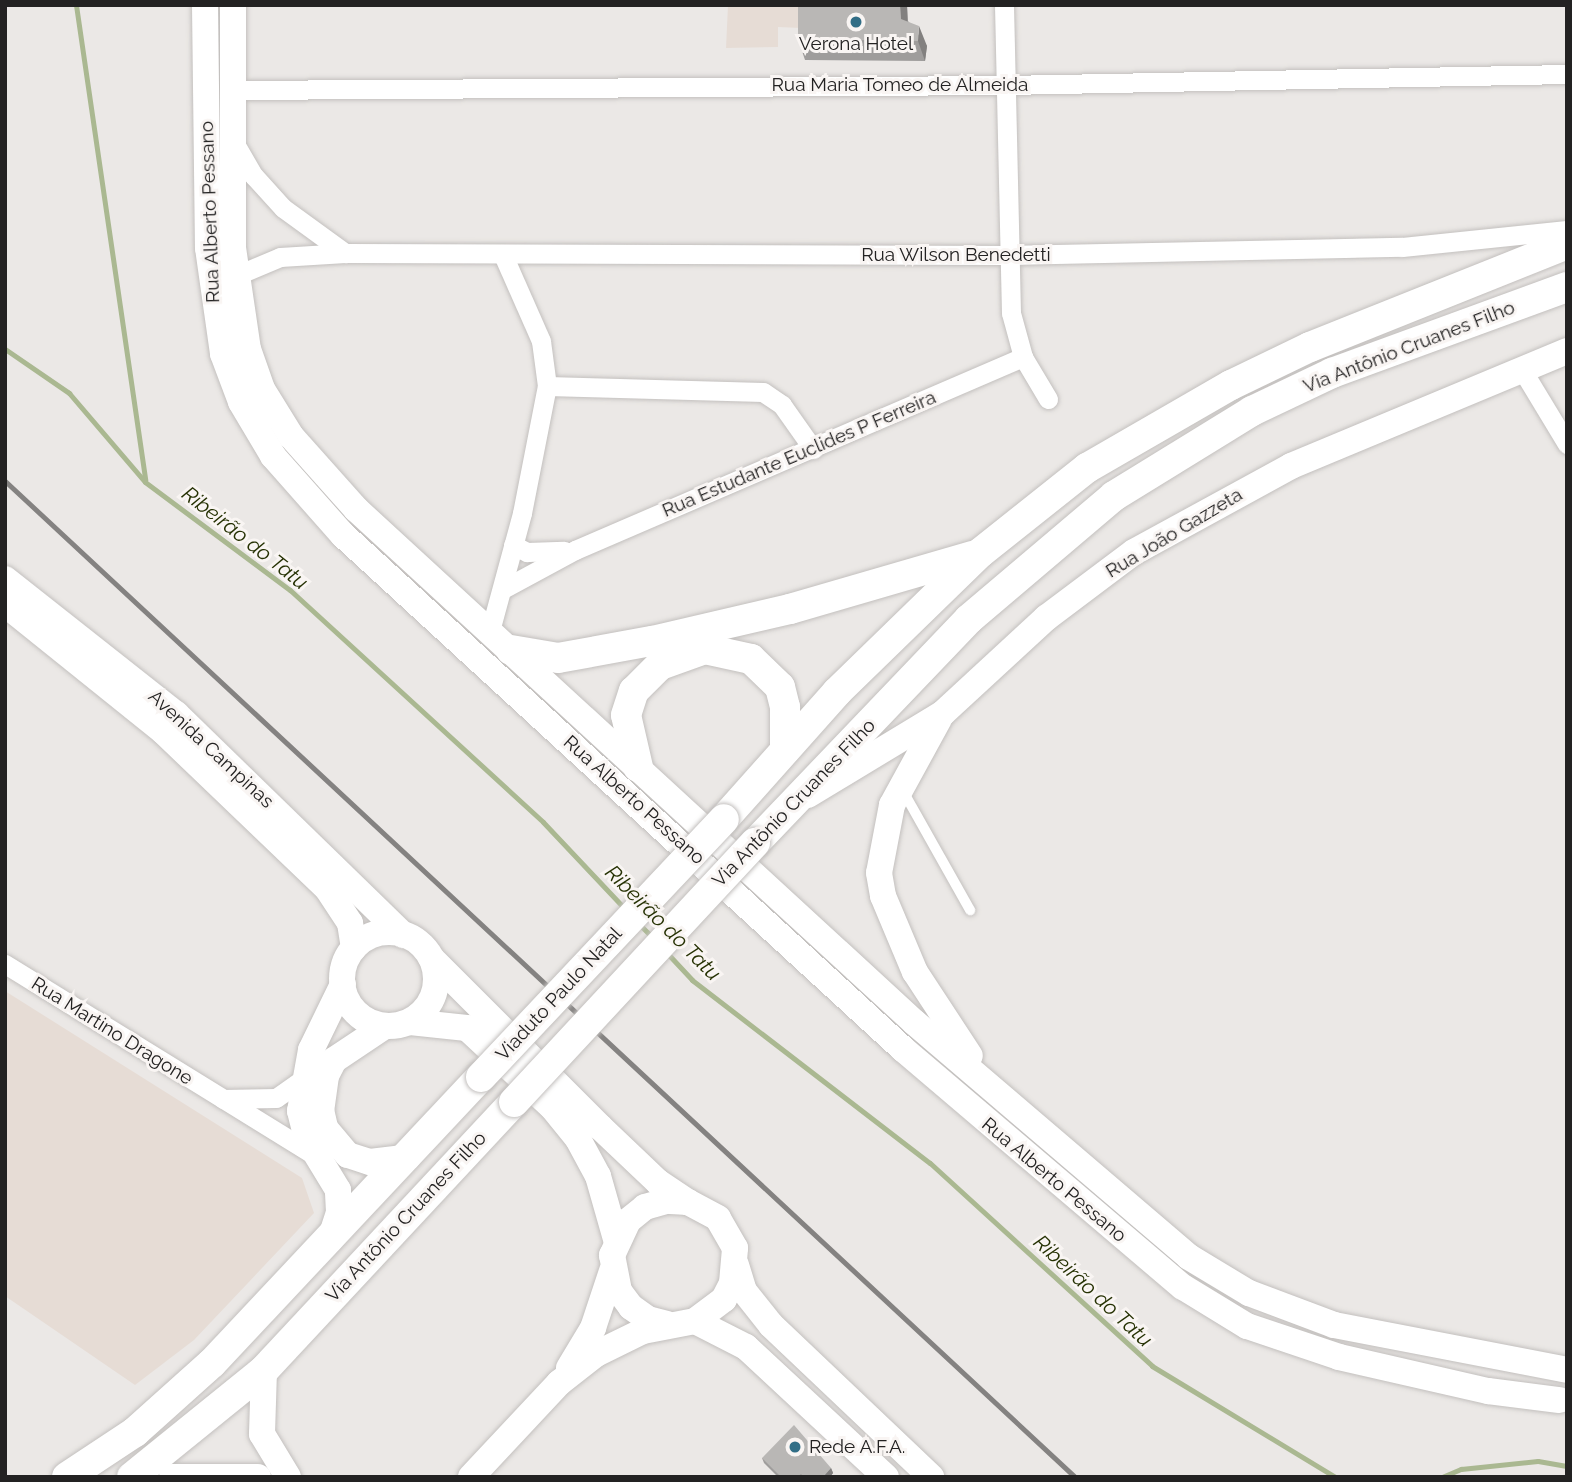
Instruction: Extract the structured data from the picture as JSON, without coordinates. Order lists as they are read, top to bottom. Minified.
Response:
{"streets":{"main road":["Via Antônio Cruanes Filho","Viaduto Paulo Natal"],"street":["Rua Maria Tomeo de Almeida","Rua Alberto Pessano","Rua Wilson Benedetti","Rua Estudante Euclides P Ferreira","Rua João Gazzeta","Avenida Campinas","Rua Martino Dragone"]},"crossings":[["Rua Maria Tomeo de Almeida","Rua Alberto Pessano"],["Rua Alberto Pessano","Rua Wilson Benedetti"],["Via Antônio Cruanes Filho","Rua João Gazzeta"],["Via Antônio Cruanes Filho","Viaduto Paulo Natal"],["Via Antônio Cruanes Filho","Rua Martino Dragone"],["Avenida Campinas","Rua Martino Dragone"]],"water":["Ribeirão do Tatu"],"places":["Verona Hotel","Rede A.F.A."]}
